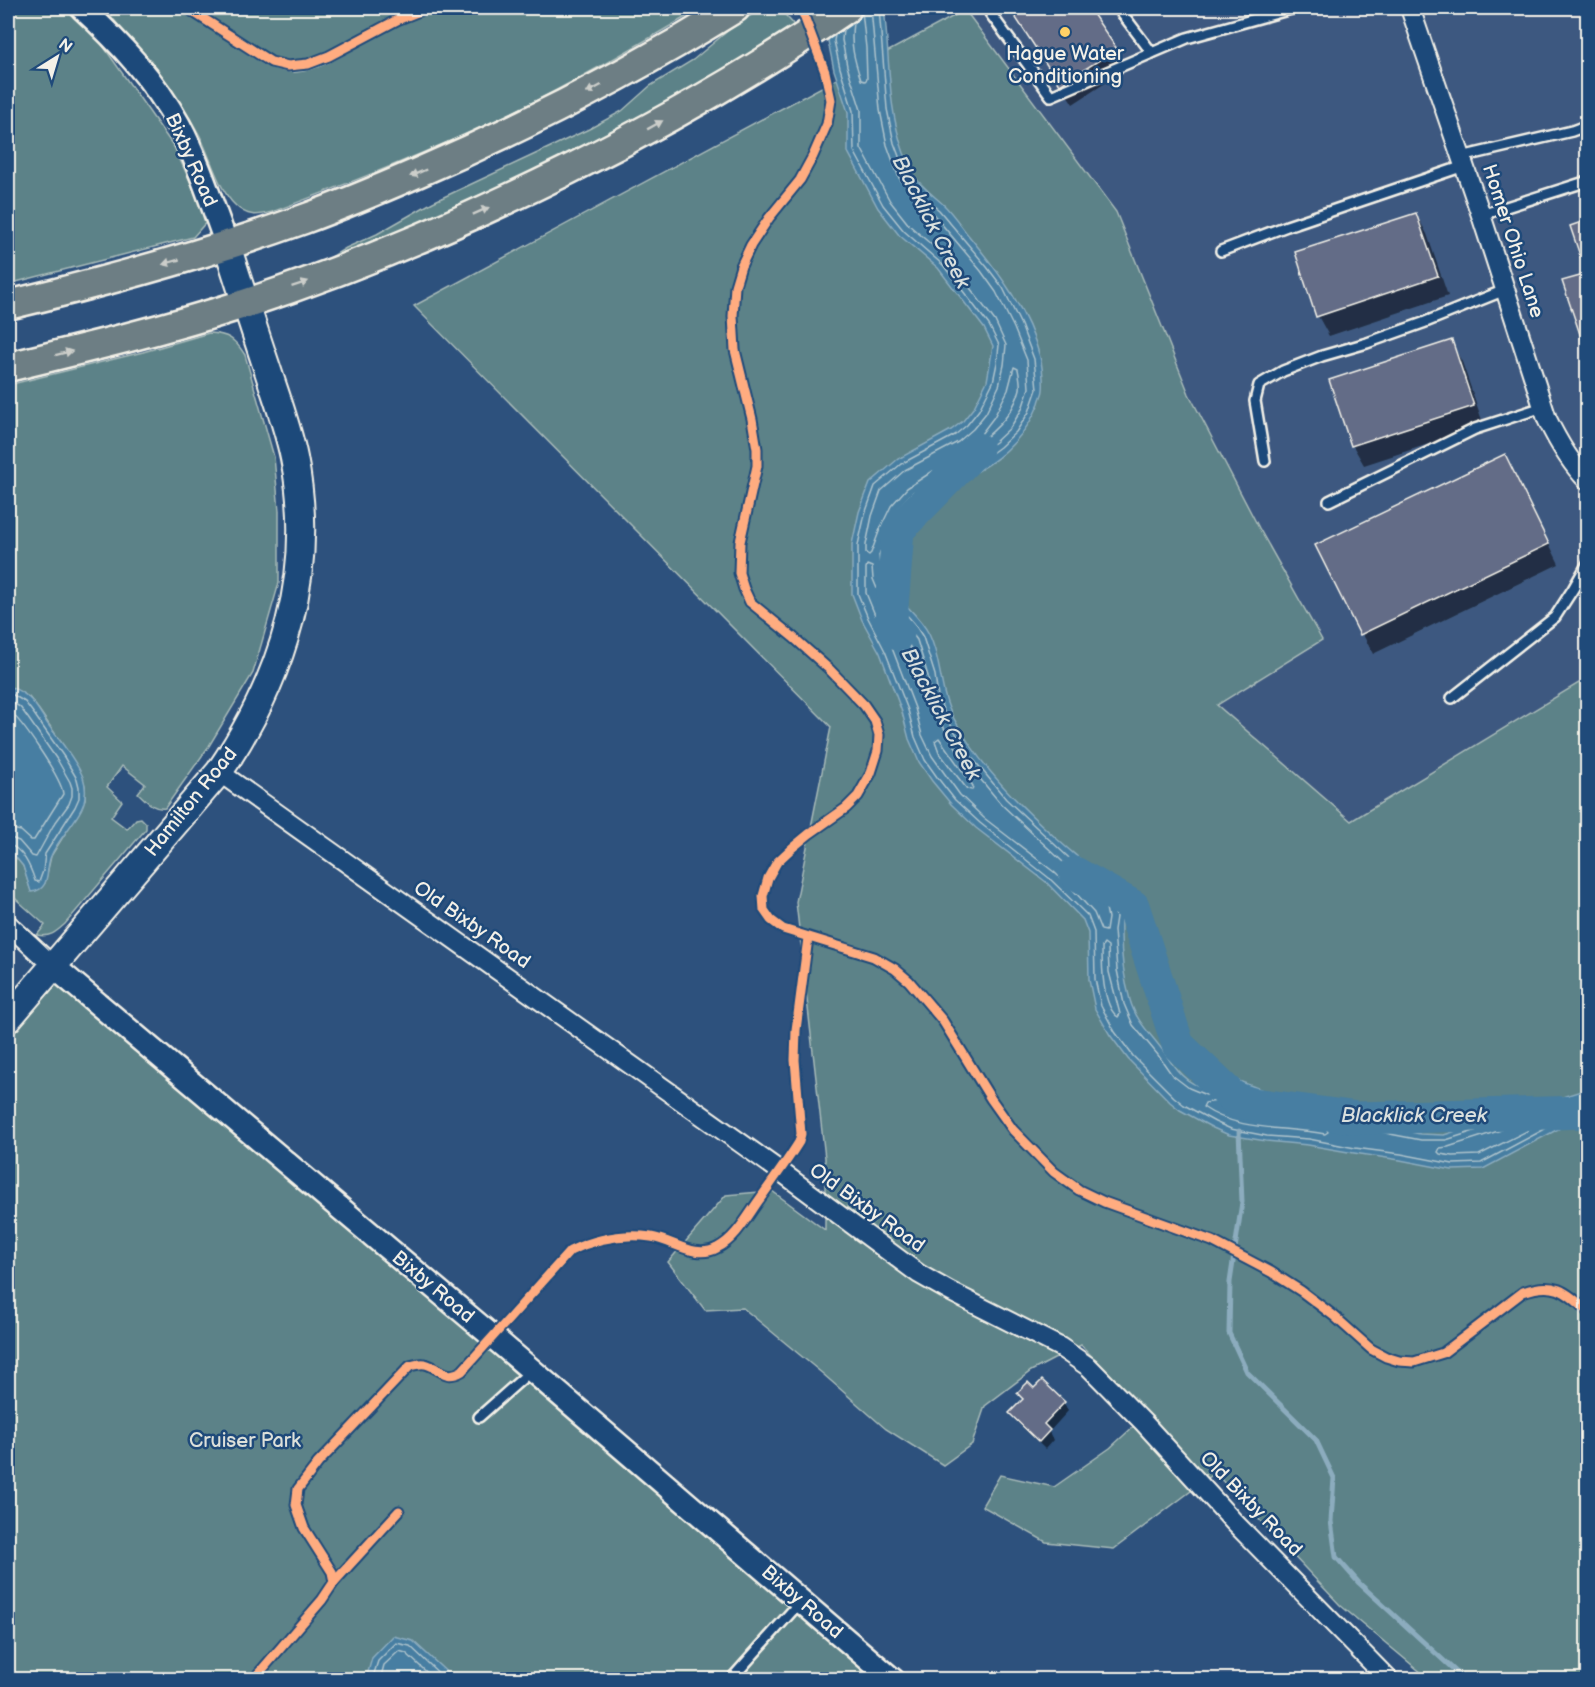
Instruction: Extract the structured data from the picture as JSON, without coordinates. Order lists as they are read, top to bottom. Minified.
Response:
{"streets":{"main road":["Bixby Road","Hamilton Road"],"street":["Homer Ohio Lane","Old Bixby Road"]},"crossings":[["Bixby Road","Hamilton Road"],["Hamilton Road","Old Bixby Road"]],"water":["Blacklick Creek"],"parks":["Cruiser Park"],"places":["Hague Water Conditioning"],"north":"top right"}
